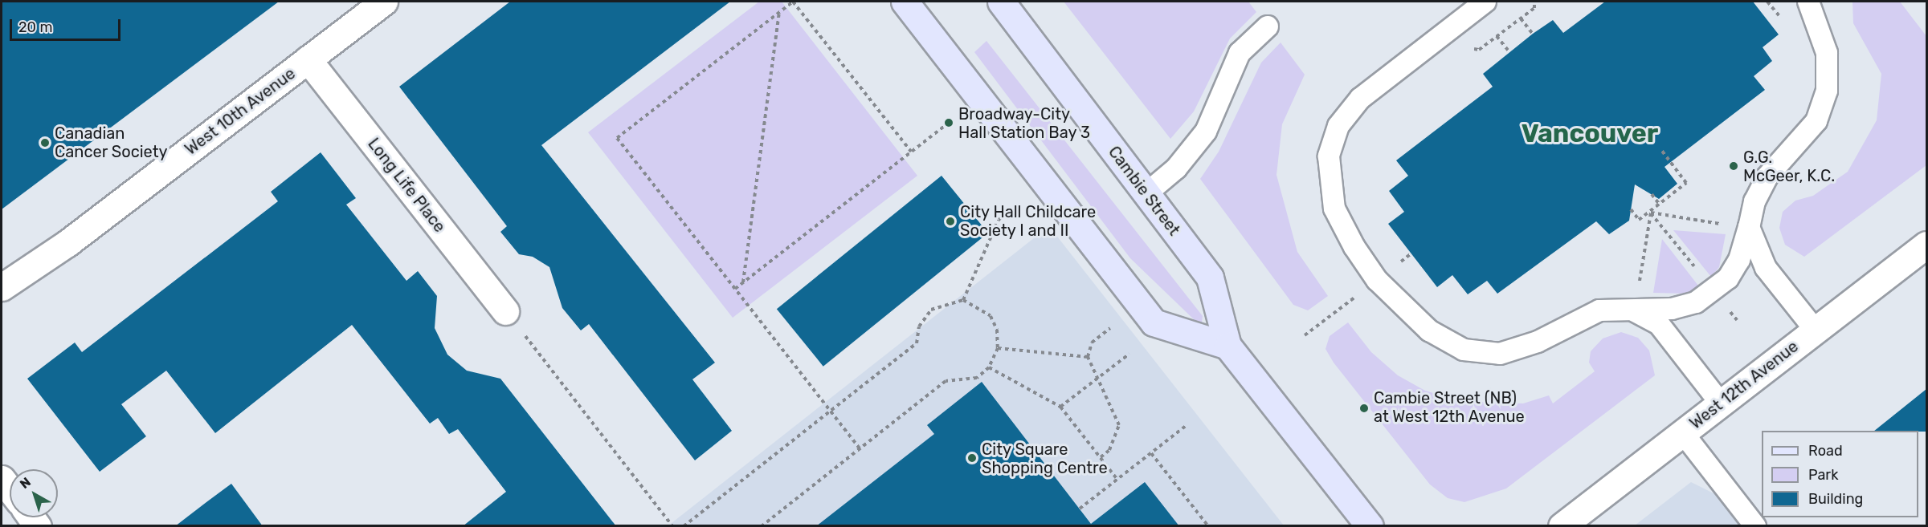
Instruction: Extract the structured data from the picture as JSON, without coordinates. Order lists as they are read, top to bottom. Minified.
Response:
{"streets":{"main road":["Cambie Street"],"street":["West 10th Avenue","Long Life Place","West 12th Avenue"]},"crossings":[["West 10th Avenue","Long Life Place"]],"districts":["Vancouver"],"places":["Broadway-City Hall Station Bay 3","Canadian Cancer Society","G.G. McGeer, K.C.","City Hall Childcare Society I and II","Cambie Street (NB) at West 12th Avenue","City Square Shopping Centre"],"legend":["Road","Park","Building"],"scale_bar":"20 m","north":"top left"}
